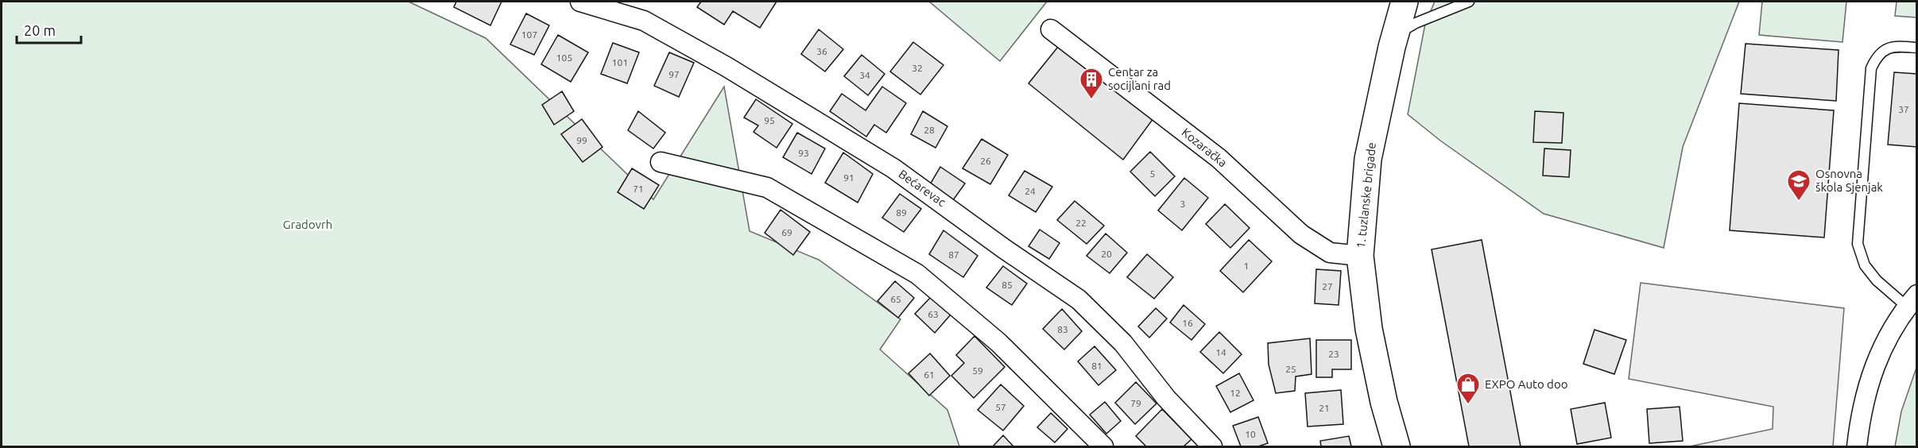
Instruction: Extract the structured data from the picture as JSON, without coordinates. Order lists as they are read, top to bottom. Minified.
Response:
{"streets":{"main road":["1. tuzlanske brigade"],"street":["Kozaračka","Bećarevac"]},"crossings":[["Kozaračka","1. tuzlanske brigade"]],"parks":["Gradovrh"],"places":{"building":["Centar za socijlani rad"],"school or university":["Osnovna škola Sjenjak"],"shop":["EXPO Auto doo"]},"house_numbers":["107","36","105","101","32","97","34","37","95","28","99","93","26","5","91","71","24","3","89","22","69","20","87","1","85","27","65","63","16","83","14","23","81","25","59","61","12","79","57","21","10"],"scale_bar":"20 m"}
